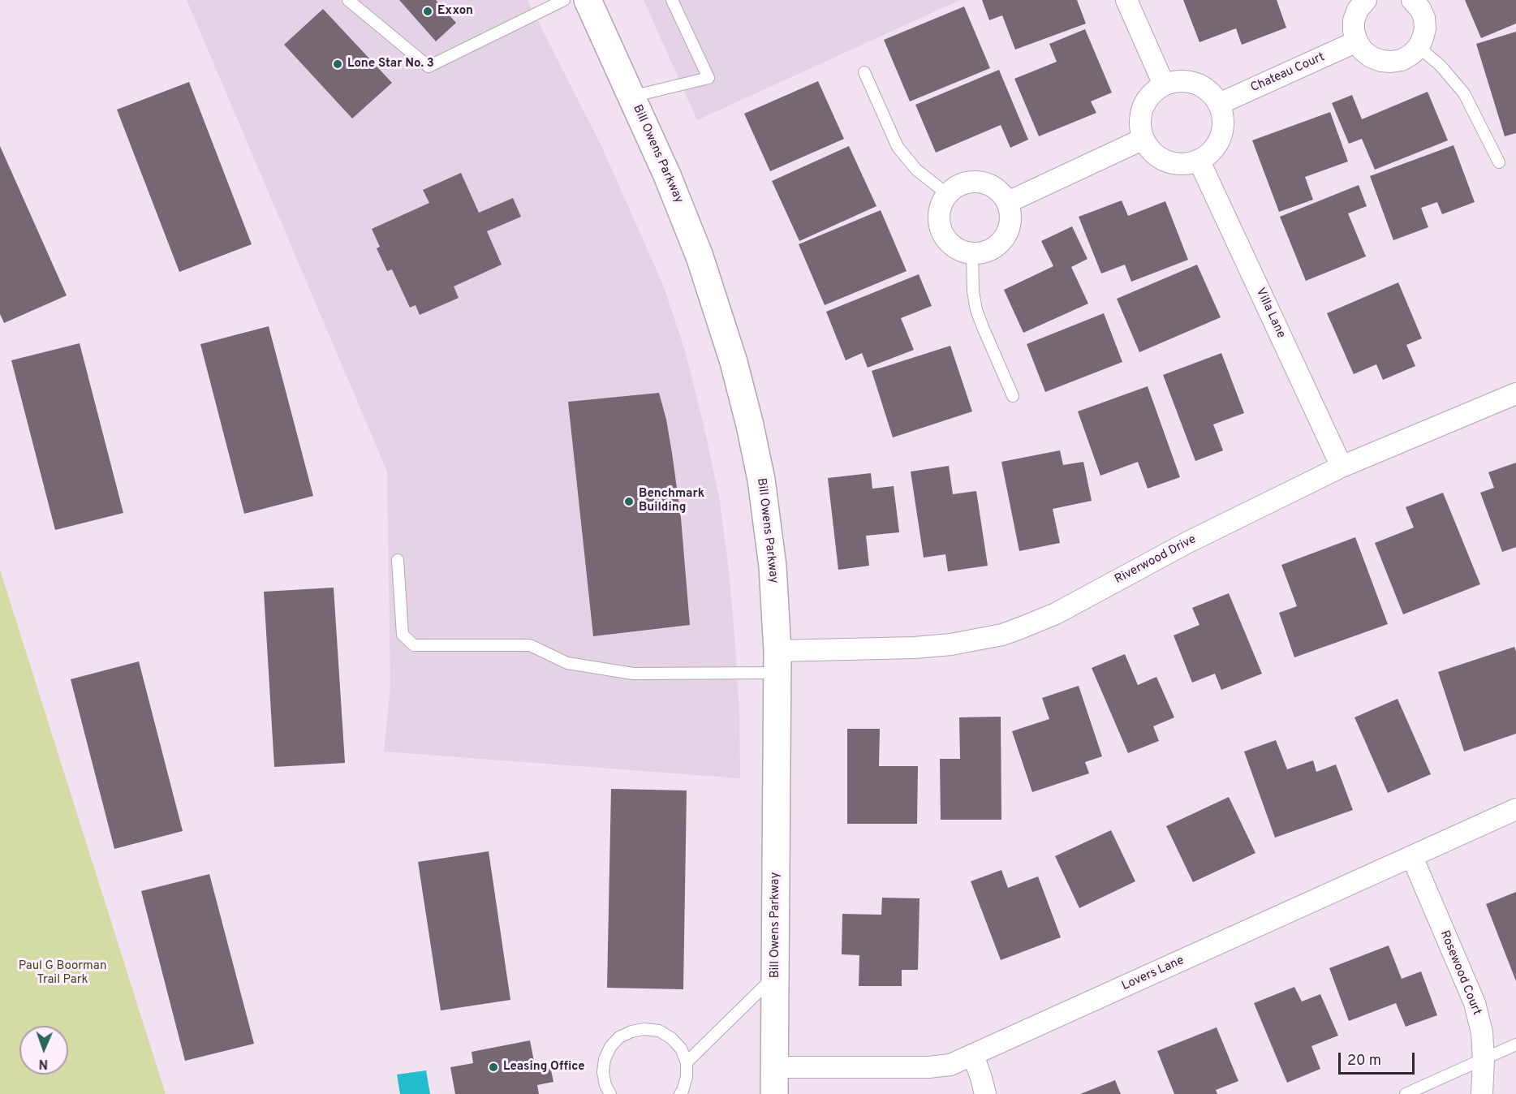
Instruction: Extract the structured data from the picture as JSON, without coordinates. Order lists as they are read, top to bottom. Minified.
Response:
{"streets":{"main road":["Bill Owens Parkway"],"street":["Chateau Court","Villa Lane","Riverwood Drive","Rosewood Court","Lovers Lane"]},"crossings":[["Chateau Court","Villa Lane"],["Bill Owens Parkway","Riverwood Drive"],["Bill Owens Parkway","Lovers Lane"],["Villa Lane","Riverwood Drive"],["Rosewood Court","Lovers Lane"]],"parks":["Paul G Boorman Trail Park"],"places":["Exxon","Lone Star No. 3","Benchmark Building","Leasing Office"],"scale_bar":"20 m","north":"bottom"}
